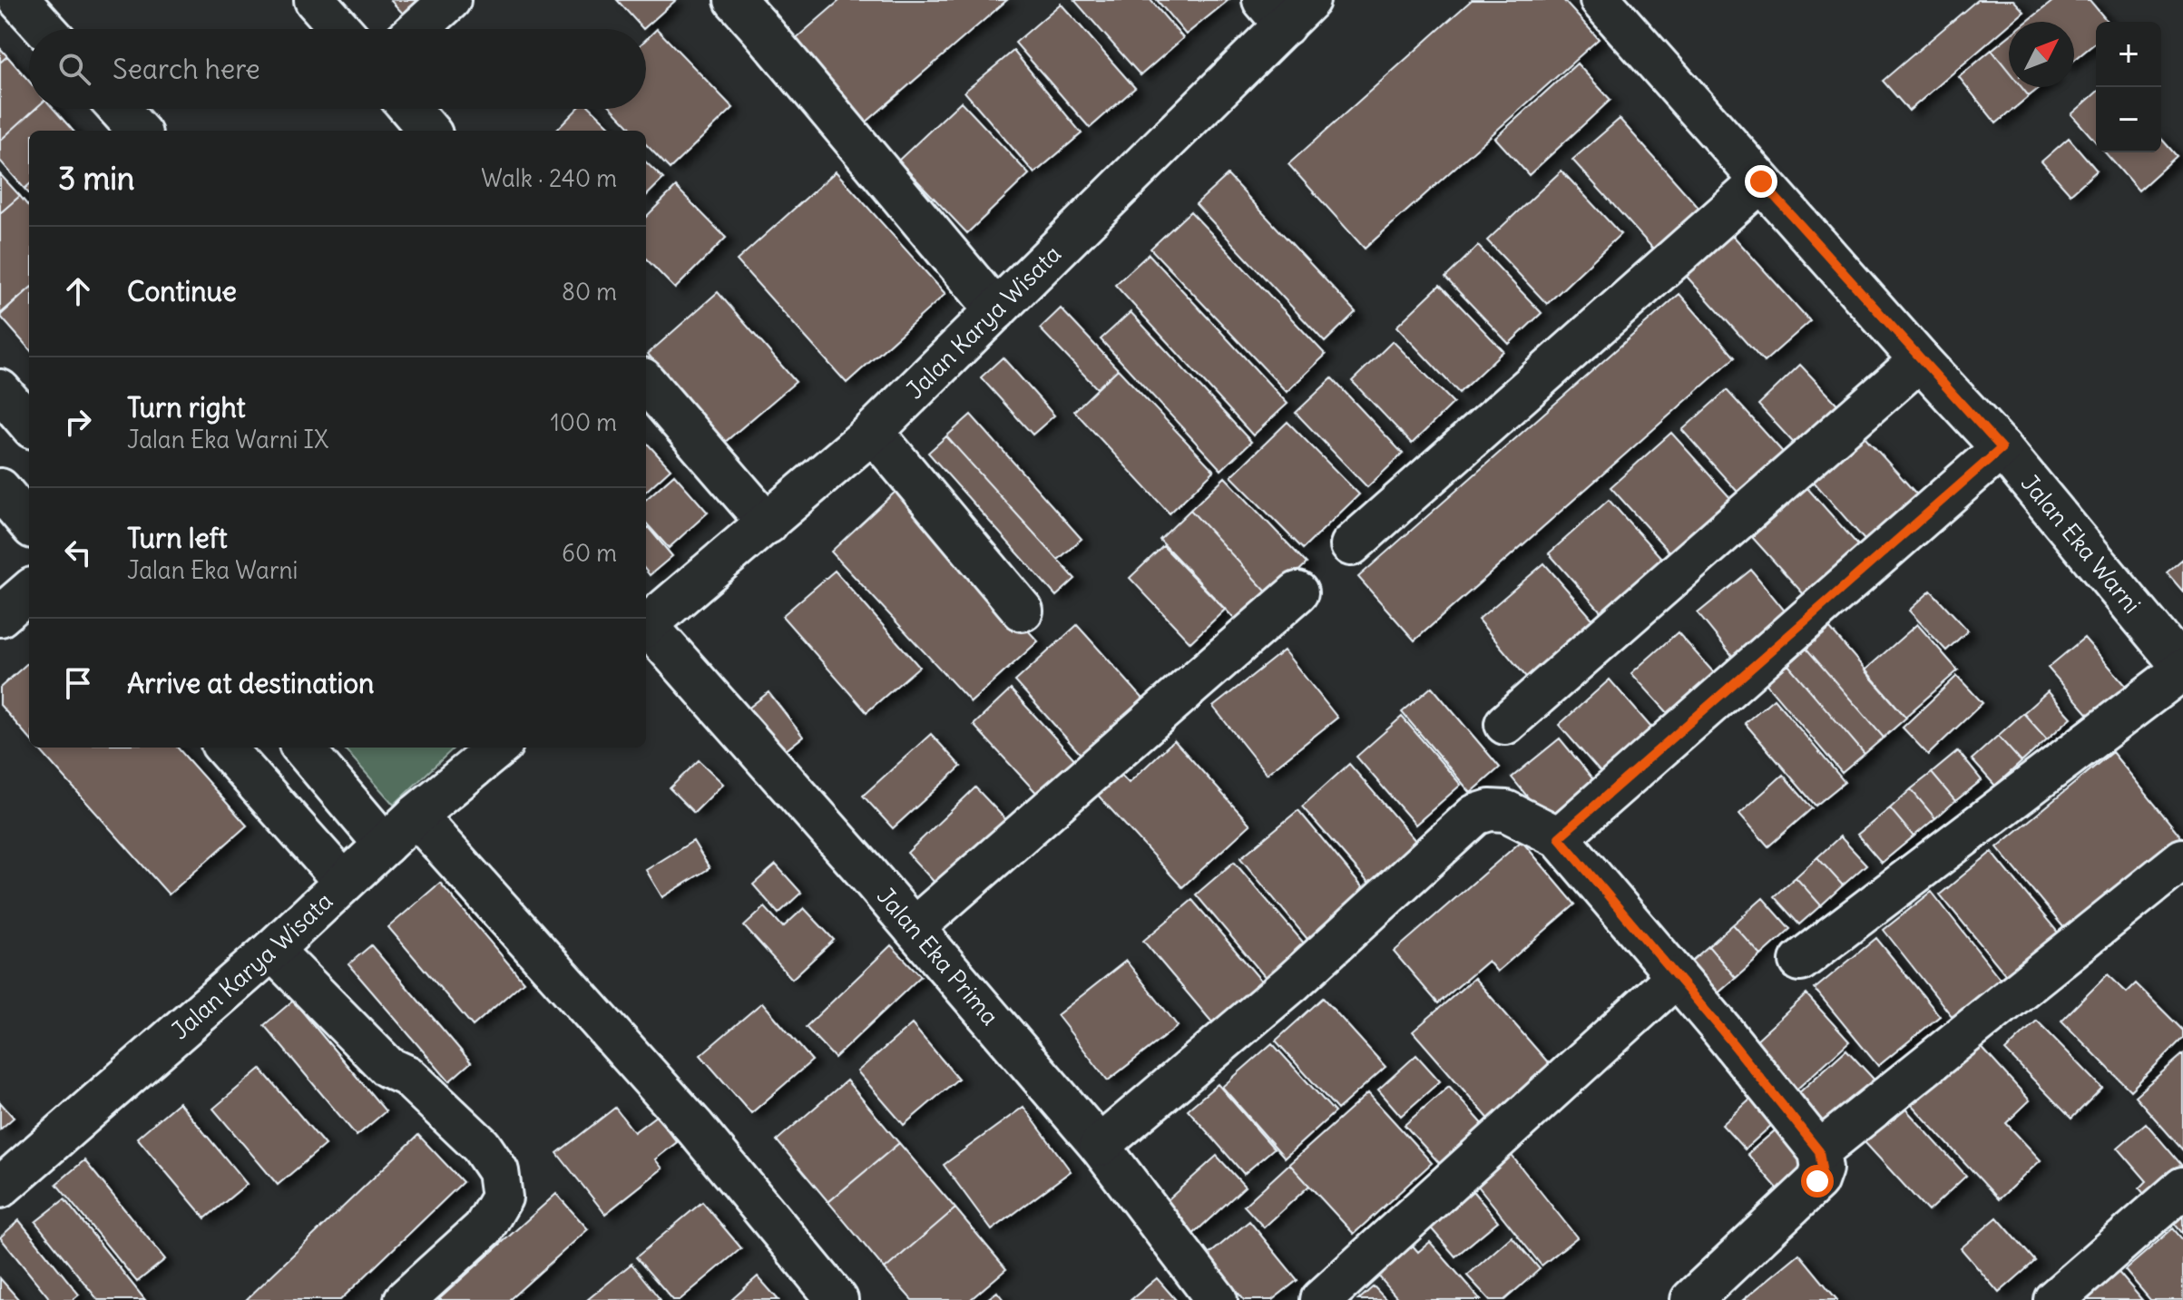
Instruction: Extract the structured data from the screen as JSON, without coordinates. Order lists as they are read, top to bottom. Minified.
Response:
{"streets":{"street":["Jalan Karya Wisata","Jalan Eka Warni","Jalan Eka Prima"]},"north":"top right","page":{"map_buttons":["+","−"],"search":"Search here","heading":["3 min","Walk · 240 m"],"list":[["Continue","80 m"],["Turn right","Jalan Eka Warni IX","100 m"],["Turn left","Jalan Eka Warni","60 m"],"Arrive at destination"]}}
